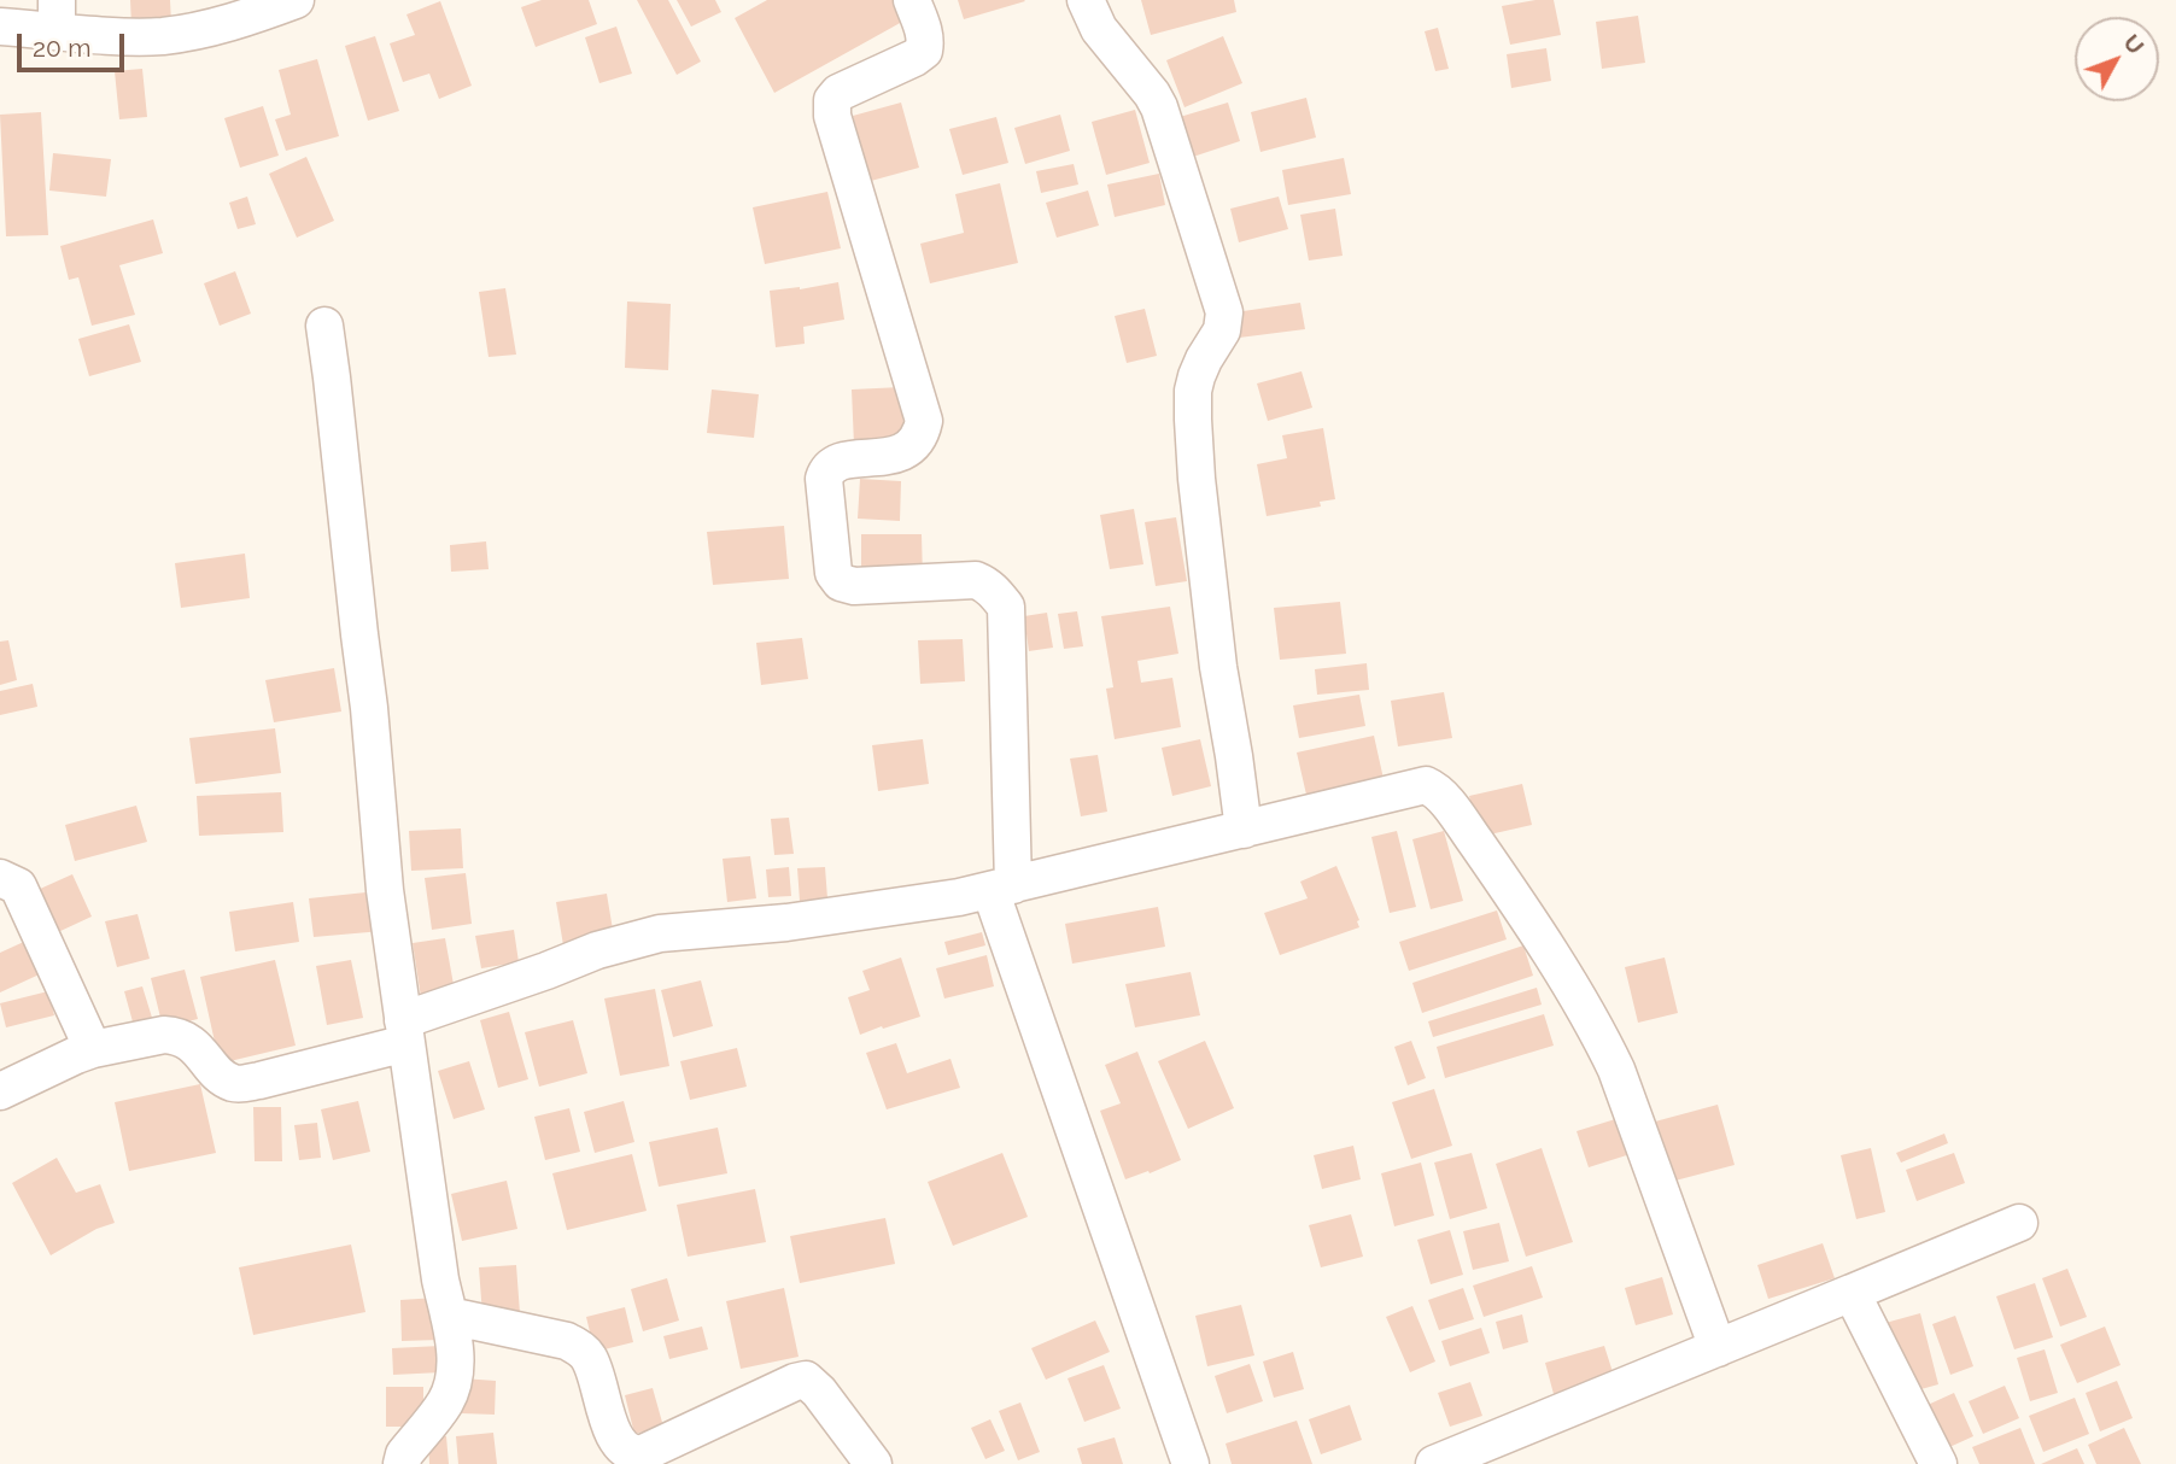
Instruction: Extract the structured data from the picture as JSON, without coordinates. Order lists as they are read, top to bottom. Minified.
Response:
{"scale_bar":"20 m","north":"top right"}
